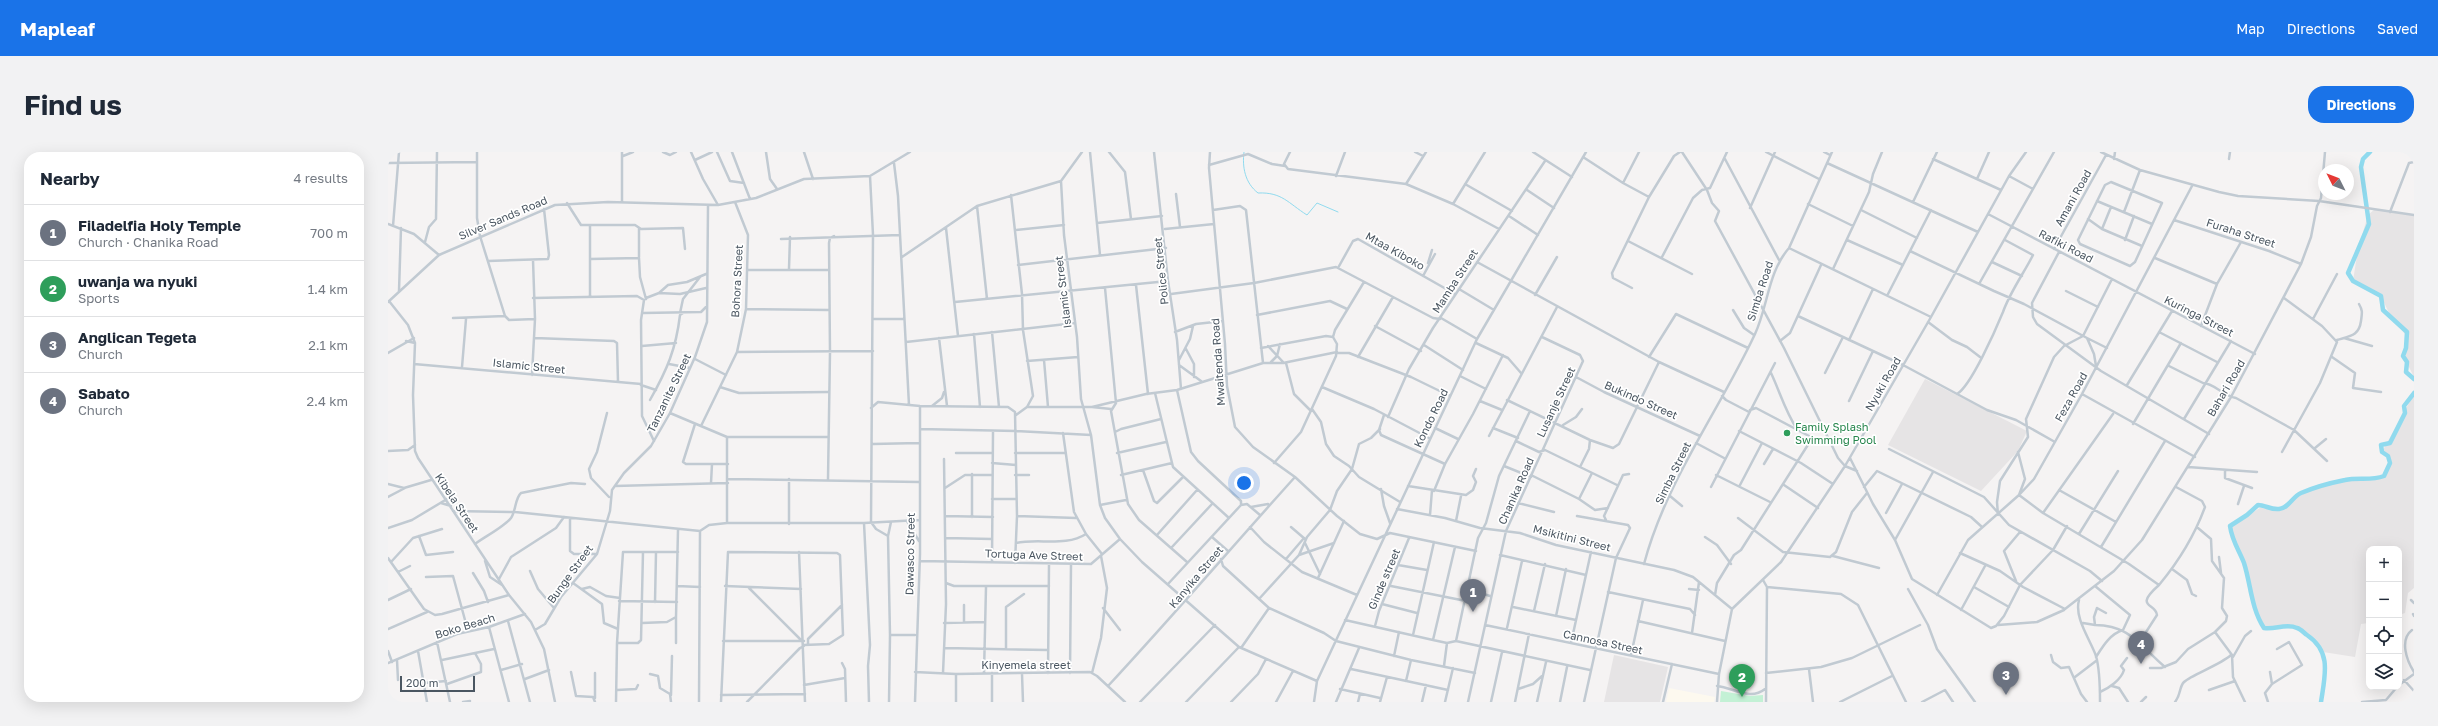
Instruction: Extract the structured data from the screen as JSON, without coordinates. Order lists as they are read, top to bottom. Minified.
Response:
{"streets":{"street":["Amani Road","Silver Sands Road","Furaha Street","Rafiki Road","Mtaa Kiboko","Police Street","Bohora Street","Mamba Street","Simba Road","Islamic Street","Kuringa Street","Mwaitenda Road","Nyuki Road","Bahari Road","Tanzanite Street","Feza Road","Bukindo Street","Lusanje Street","Kondo Road","Simba Street","Chanika Road","Kibela Street","Msikitini Street","Dawasco Street","Tortuga Ave Street","Bunge Street","Kanyika Street","Ginde street","Boko Beach","Cannosa Street","Kinyemela street"]},"crossings":[["Amani Road","Rafiki Road"],["Silver Sands Road","Bohora Street"],["Silver Sands Road","Tanzanite Street"],["Silver Sands Road","Kibela Street"],["Furaha Street","Bahari Road"],["Furaha Street","Feza Road"],["Rafiki Road","Kuringa Street"],["Rafiki Road","Nyuki Road"],["Rafiki Road","Feza Road"],["Mtaa Kiboko","Mamba Street"],["Simba Road","Simba Street"],["Islamic Street","Kibela Street"],["Kuringa Street","Bahari Road"],["Kuringa Street","Feza Road"],["Mwaitenda Road","Kondo Road"],["Mwaitenda Road","Kanyika Street"],["Mwaitenda Road","Ginde street"],["Nyuki Road","Msikitini Street"],["Tanzanite Street","Bunge Street"],["Bukindo Street","Lusanje Street"],["Bukindo Street","Simba Street"],["Lusanje Street","Chanika Road"],["Kondo Road","Msikitini Street"],["Simba Street","Msikitini Street"],["Chanika Road","Msikitini Street"],["Chanika Road","Cannosa Street"],["Kibela Street","Bunge Street"],["Kibela Street","Boko Beach"],["Dawasco Street","Tortuga Ave Street"],["Dawasco Street","Kinyemela street"]],"places":["Family Splash Swimming Pool"],"scale_bar":"200 m","north":"top left","page":{"header":"Mapleaf","nav":["Map","Directions","Saved"],"buttons":"Directions","title":"Find us","heading":["Nearby","4 results"],"list":[{"mark":"1","name":"Filadelfia Holy Temple","note":"Church · Chanika Road","value":"700 m"},{"mark":"2","name":"uwanja wa nyuki","note":"Sports","value":"1.4 km"},{"mark":"3","name":"Anglican Tegeta","note":"Church","value":"2.1 km"},{"mark":"4","name":"Sabato","note":"Church","value":"2.4 km"}],"map_buttons":["+","−"],"pins":["1","4","3","2"],"scale":"200 m"}}
